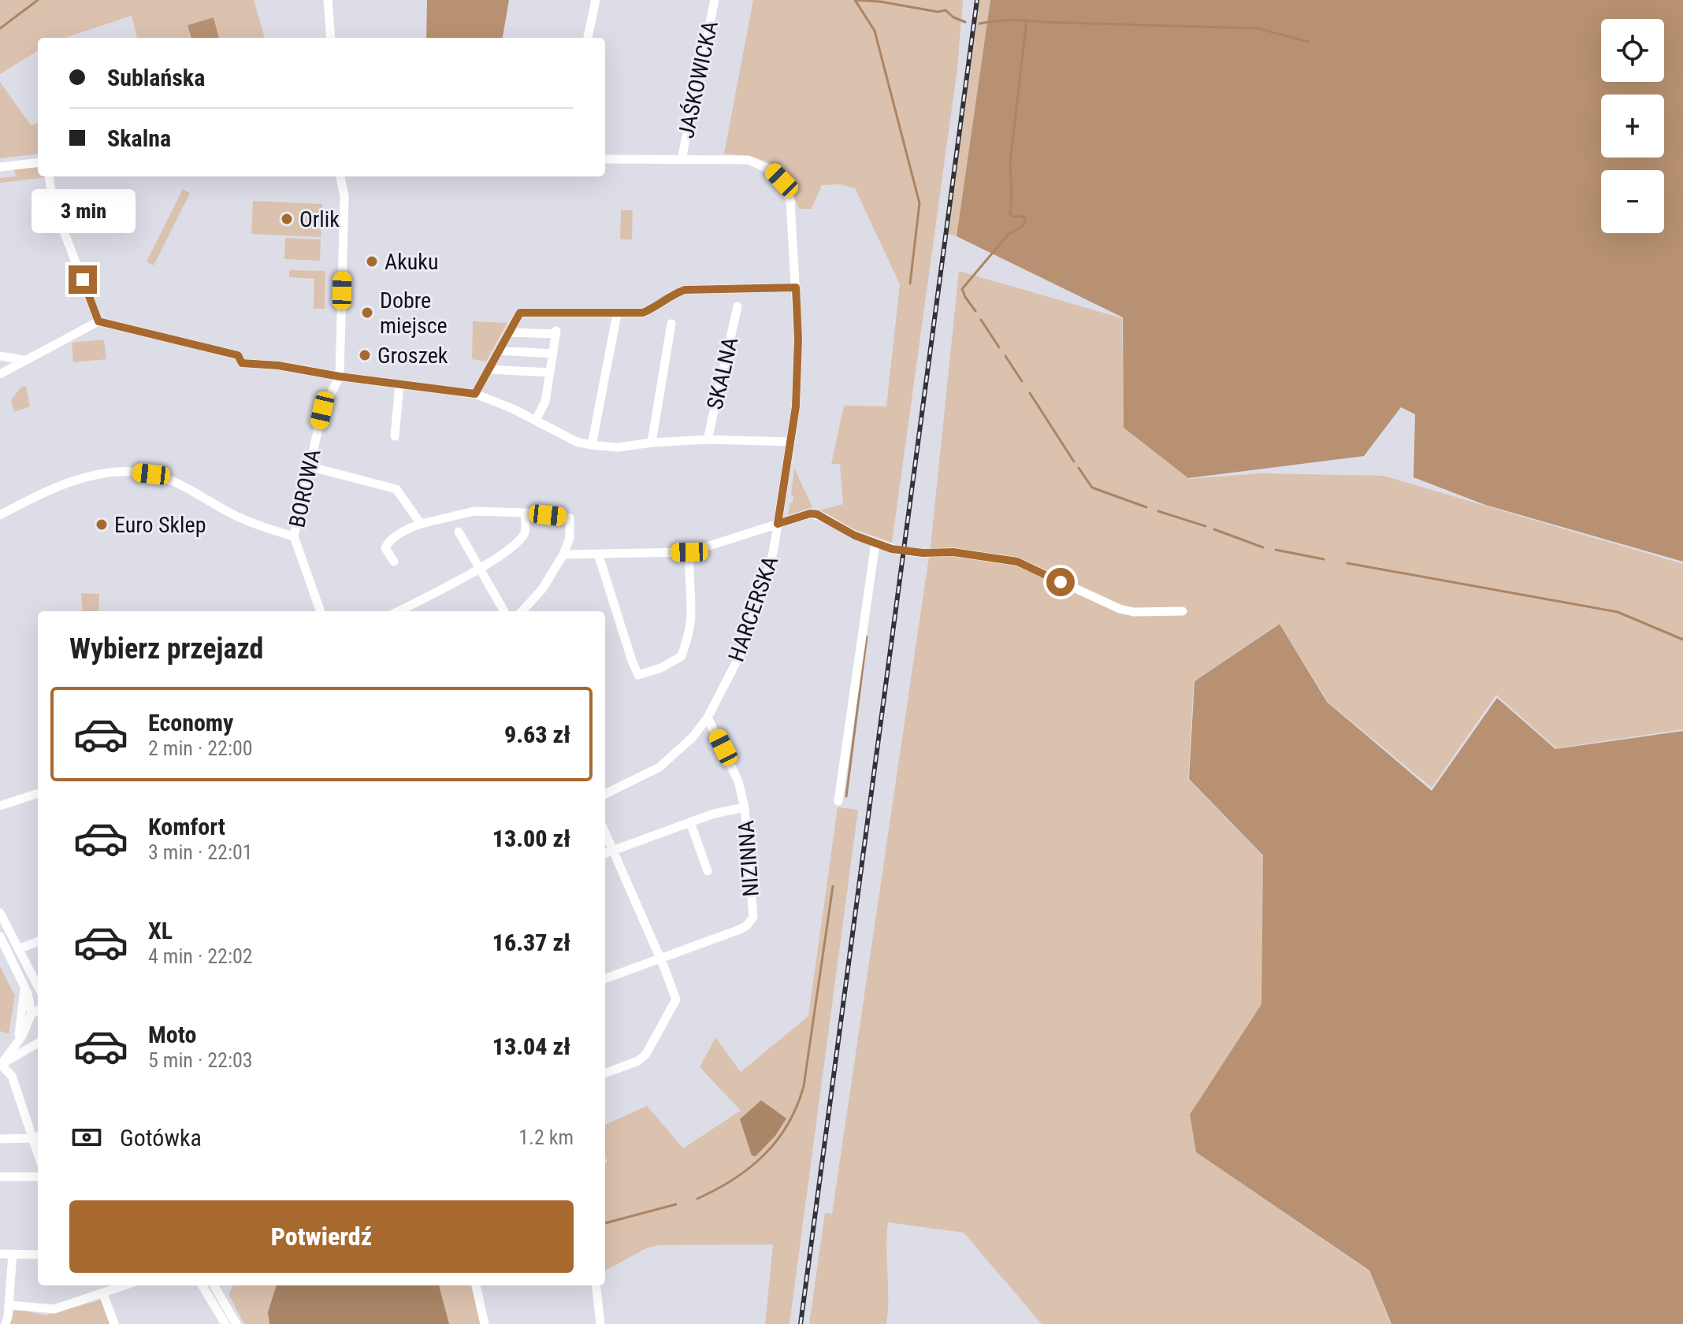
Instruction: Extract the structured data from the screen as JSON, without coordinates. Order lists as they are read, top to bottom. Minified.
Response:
{"streets":{"street":["JAŚKOWICKA","SKALNA","BOROWA","HARCERSKA","NIZINNA"]},"crossings":[["JAŚKOWICKA","HARCERSKA"],["SKALNA","BOROWA"],["SKALNA","HARCERSKA"],["HARCERSKA","NIZINNA"]],"places":["Orlik","Akuku","Dobre miejsce","Groszek","Euro Sklep"],"page":{"map_buttons":["+","−"],"banner":["Sublańska","Skalna"],"bubble":"3 min","heading":"Wybierz przejazd","list":[{"name":"Economy","note":"2 min · 22:00","value":"9.63 zł"},{"name":"Komfort","note":"3 min · 22:01","value":"13.00 zł"},{"name":"XL","note":"4 min · 22:02","value":"16.37 zł"},{"name":"Moto","note":"5 min · 22:03","value":"13.04 zł"}],"pay":["Gotówka","1.2 km"],"buttons":"Potwierdź"}}
